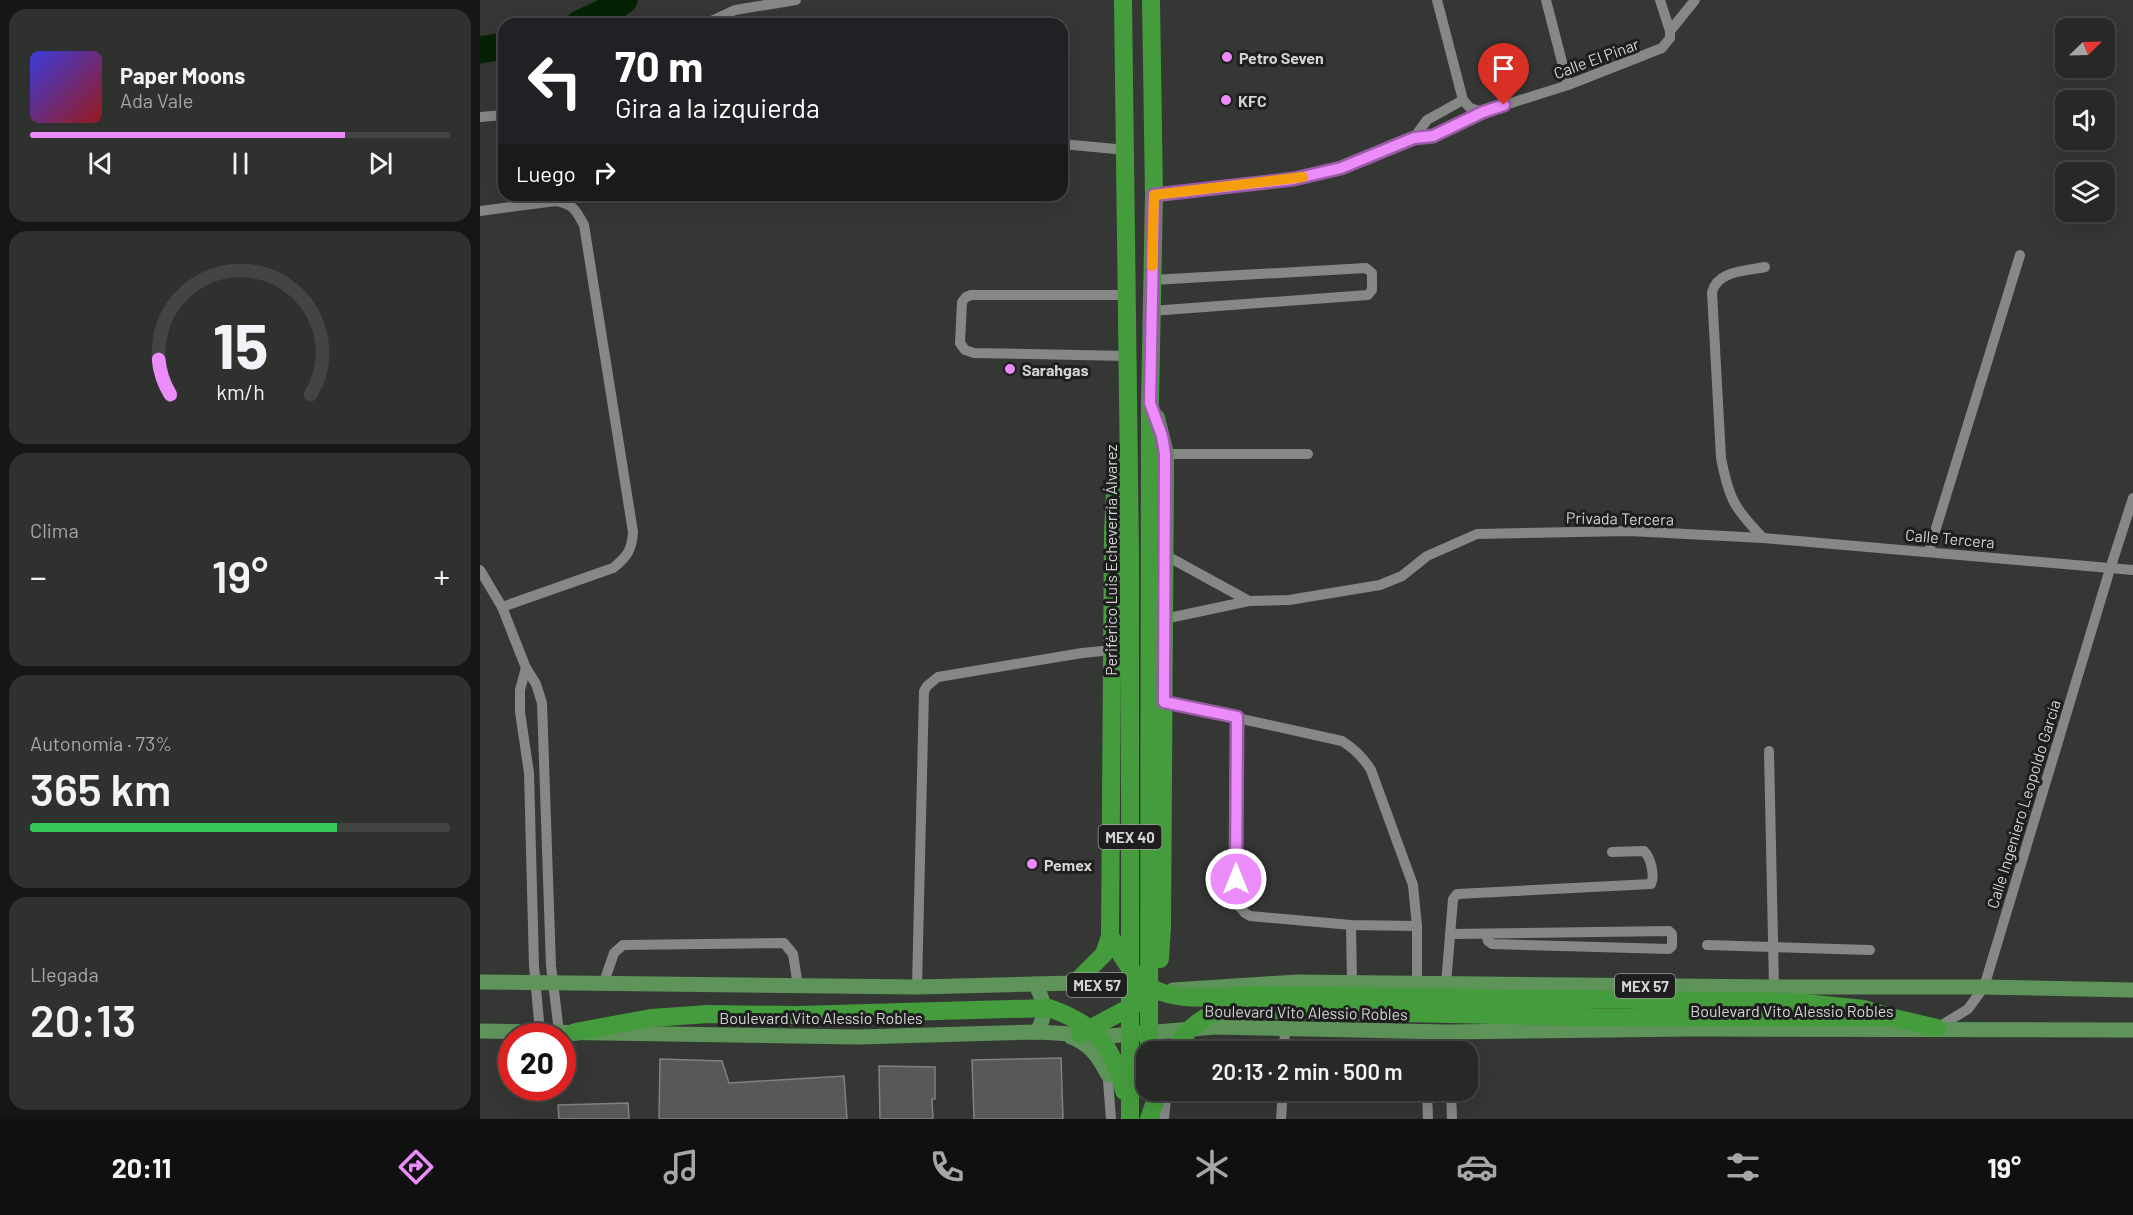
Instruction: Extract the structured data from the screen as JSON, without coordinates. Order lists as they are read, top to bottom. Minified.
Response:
{"streets":{"highway":["Periférico Luis Echeverría Álvarez","MEX 40"],"main road":["MEX 57","Boulevard Vito Alessio Robles"],"street":["Calle El Pinar","Privada Tercera","Calle Tercera","Calle Ingeniero Leopoldo García"]},"crossings":[["Calle El Pinar","MEX 40"],["Privada Tercera","Calle Tercera"],["Calle Tercera","Calle Ingeniero Leopoldo García"],["Calle Ingeniero Leopoldo García","Boulevard Vito Alessio Robles"]],"places":["Petro Seven","KFC","Sarahgas","Pemex"],"north":"top right","page":{"turn":["70 m","Gira a la izquierda"],"song":["Paper Moons","Ada Vale"],"then":"Luego","tile":["Clima",["Autonomía · 73%","365 km"],["Llegada","20:13"]],"heat":["−","19°","+"],"limit":"20","trip":"20:13 · 2 min · 500 m","tabs":["20:11","19°"],"gauge":["15","km/h"]}}
